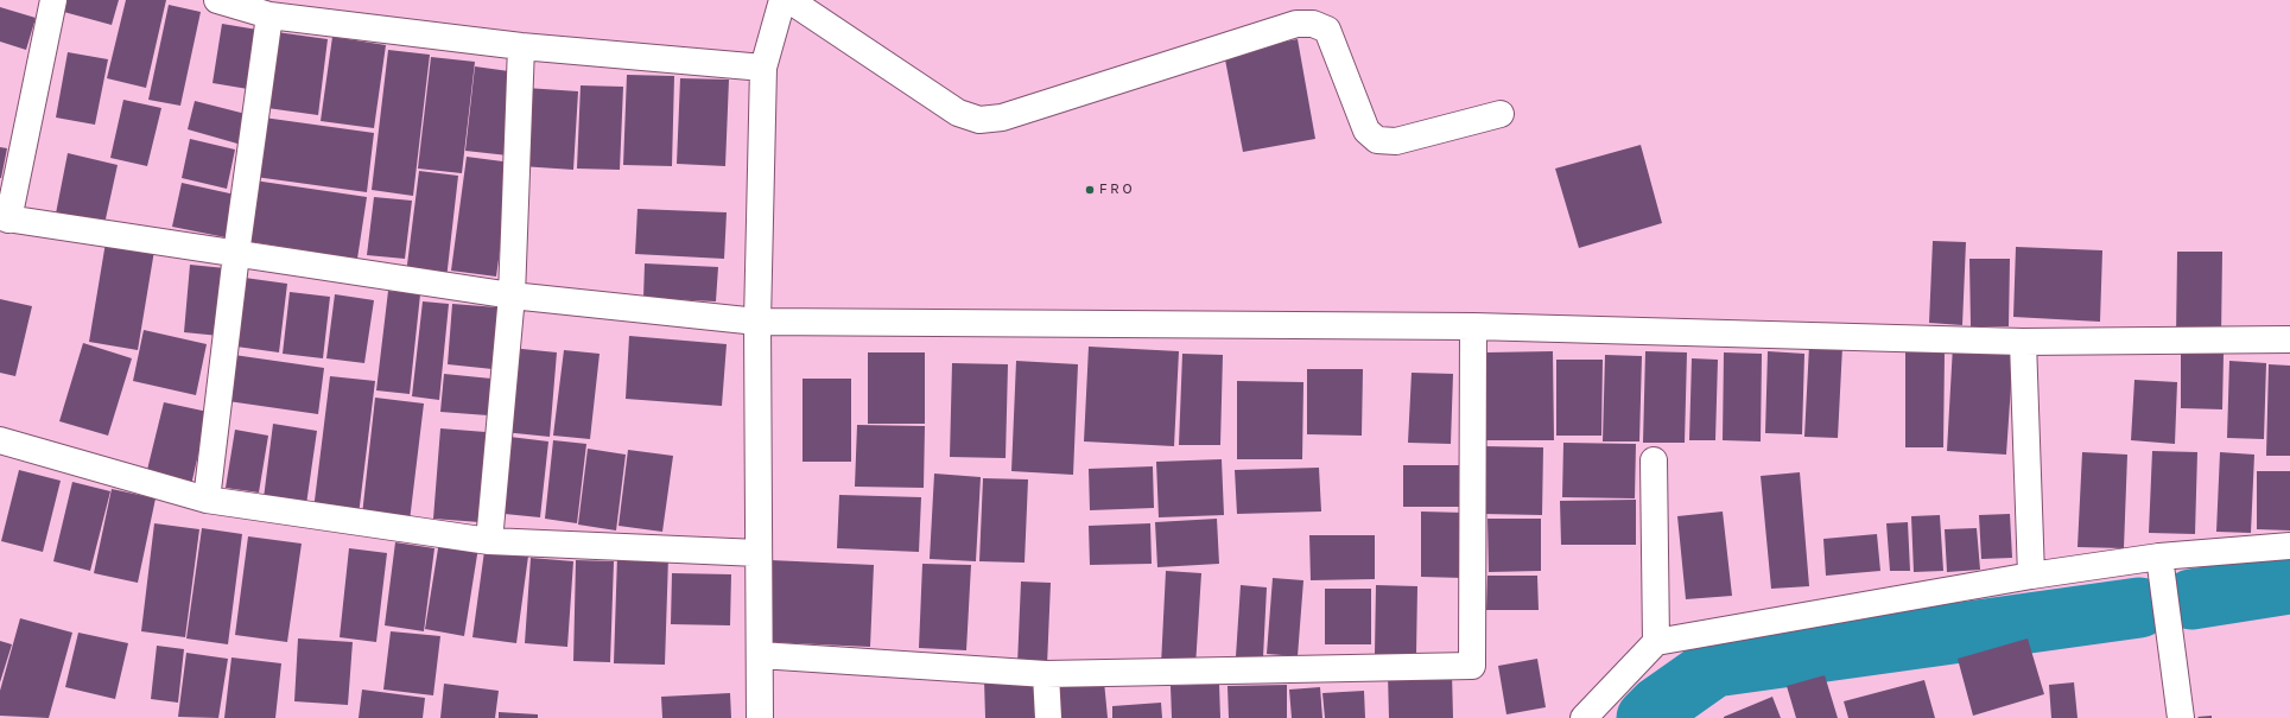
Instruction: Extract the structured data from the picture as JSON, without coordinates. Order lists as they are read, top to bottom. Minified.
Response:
{"places":["F R O"]}
